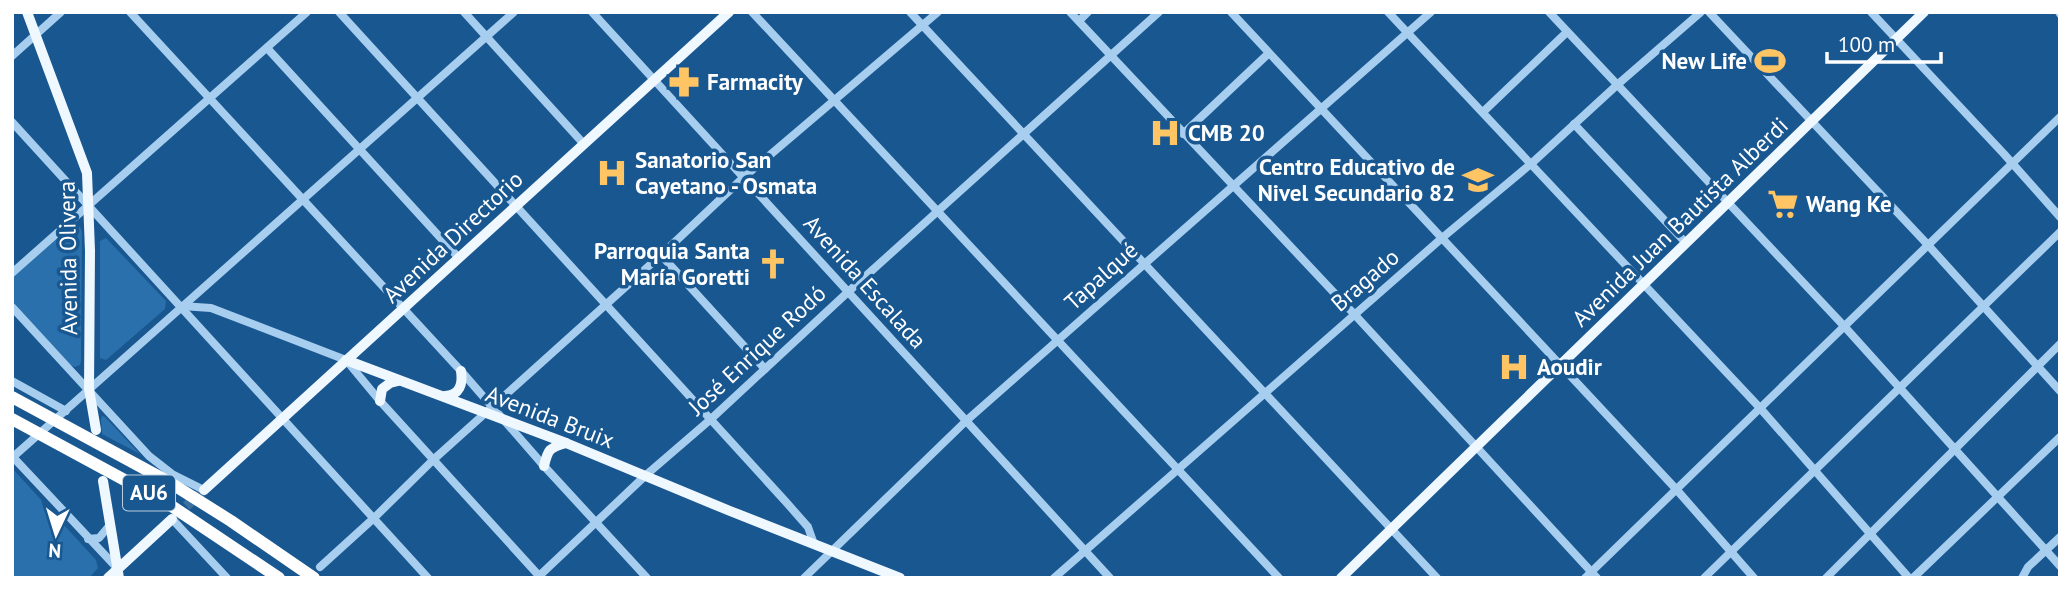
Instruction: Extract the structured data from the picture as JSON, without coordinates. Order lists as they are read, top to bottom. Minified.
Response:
{"streets":{"highway":["AU6"],"main road":["Avenida Juan Bautista Alberdi","Avenida Directorio","Avenida Olivera","Avenida Bruix"],"street":["Tapalqué","Bragado","Avenida Escalada","José Enrique Rodó"]},"crossings":[["Avenida Directorio","Avenida Escalada"],["Avenida Directorio","Avenida Bruix"],["Tapalqué","Avenida Escalada"],["Tapalqué","Avenida Bruix"],["Bragado","Avenida Escalada"],["Avenida Escalada","José Enrique Rodó"],["José Enrique Rodó","Avenida Bruix"]],"places":{"sports":["New Life"],"pharmacy":["Farmacity"],"hospital":["CMB 20","Sanatorio San Cayetano - Osmata","Aoudir"],"school or university":["Centro Educativo de Nivel Secundario 82"],"supermarket":["Wang Ke"],"church":["Parroquia Santa María Goretti"]},"scale_bar":"100 m","north":"bottom"}
